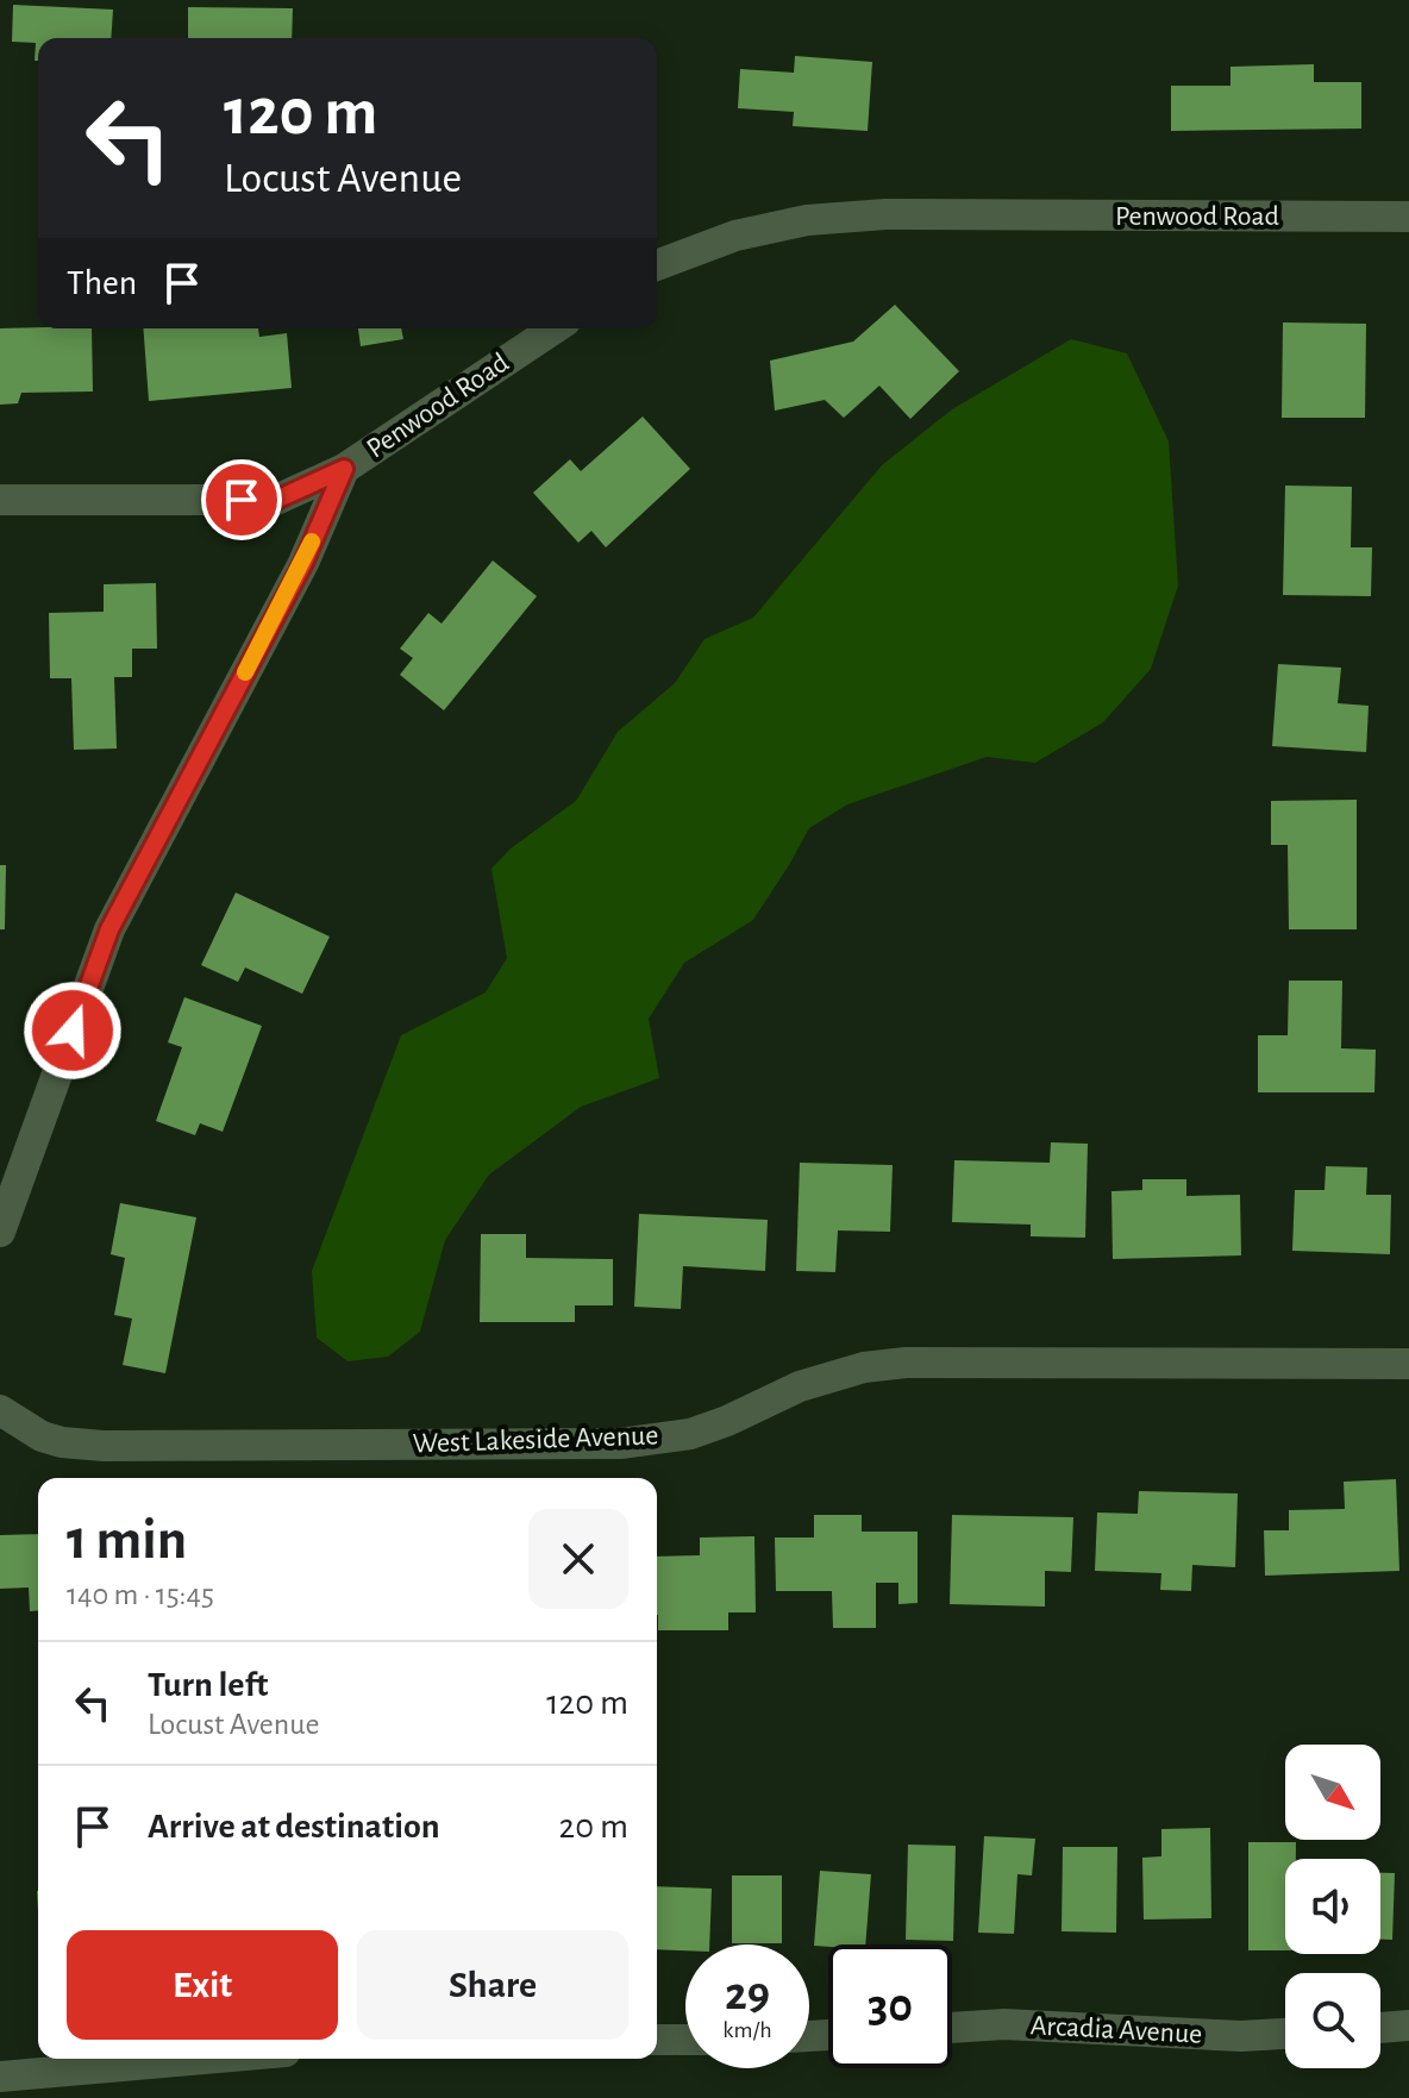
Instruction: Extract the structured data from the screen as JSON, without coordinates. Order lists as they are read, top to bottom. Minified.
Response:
{"streets":{"street":["Penwood Road","West Lakeside Avenue","Arcadia Avenue"]},"north":"bottom right","page":{"turn":["120 m","Locust Avenue"],"then":"Then","heading":["1 min","140 m · 15:45"],"list":[{"name":"Turn left","note":"Locust Avenue","value":"120 m"},{"name":"Arrive at destination","value":"20 m"}],"buttons":["Exit","Share"],"speed":"29 km/h","limit":"30"}}
